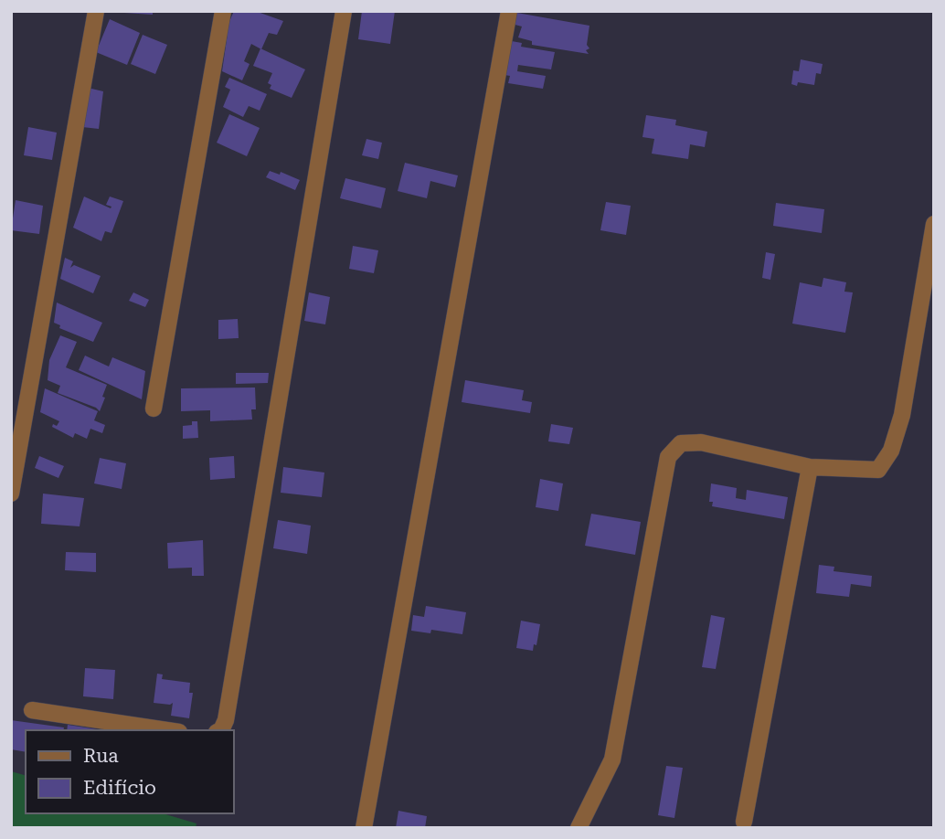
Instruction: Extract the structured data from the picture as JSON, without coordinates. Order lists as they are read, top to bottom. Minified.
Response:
{"legend":["Rua","Edifício"]}
